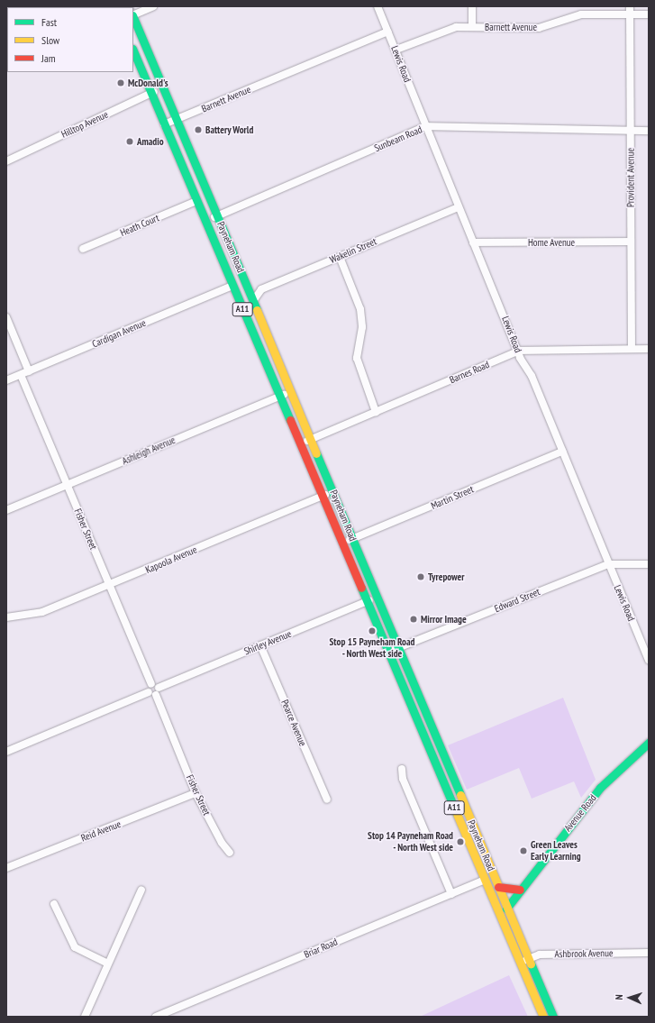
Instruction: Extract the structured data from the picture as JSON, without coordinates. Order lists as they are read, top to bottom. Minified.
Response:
{"streets":{"main road":["Payneham Road","A11","Avenue Road"],"street":["Barnett Avenue","Lewis Road","Hilltop Avenue","Sunbeam Road","Provident Avenue","Heath Court","Home Avenue","Wakelin Street","Cardigan Avenue","Barnes Road","Ashleigh Avenue","Martin Street","Fisher Street","Kapoola Avenue","Edward Street","Shirley Avenue","Pearce Avenue","Reid Avenue","Briar Road","Ashbrook Avenue"]},"crossings":[["Barnett Avenue","Lewis Road"],["Barnett Avenue","Provident Avenue"],["Barnett Avenue","Payneham Road"],["Lewis Road","Sunbeam Road"],["Lewis Road","Home Avenue"],["Lewis Road","Wakelin Street"],["Lewis Road","Barnes Road"],["Lewis Road","Martin Street"],["Lewis Road","Edward Street"],["Hilltop Avenue","Payneham Road"],["Sunbeam Road","Provident Avenue"],["Sunbeam Road","Payneham Road"],["Provident Avenue","Home Avenue"],["Provident Avenue","Barnes Road"],["Heath Court","Payneham Road"],["Payneham Road","Wakelin Street"],["Payneham Road","Cardigan Avenue"],["Payneham Road","Barnes Road"],["Payneham Road","Ashleigh Avenue"],["Payneham Road","Martin Street"],["Payneham Road","Kapoola Avenue"],["Payneham Road","Edward Street"],["Payneham Road","Shirley Avenue"],["Payneham Road","Avenue Road"],["Payneham Road","Briar Road"],["Payneham Road","Ashbrook Avenue"],["Cardigan Avenue","Fisher Street"],["Ashleigh Avenue","Fisher Street"],["Fisher Street","Kapoola Avenue"],["Fisher Street","Reid Avenue"],["Shirley Avenue","Pearce Avenue"]],"places":["McDonald's","Battery World","Amadio","Tyrepower","Mirror Image","Stop 15 Payneham Road - North West side","Stop 14 Payneham Road - North West side","Green Leaves Early Learning"],"legend":["Fast","Slow","Jam"],"north":"left"}
